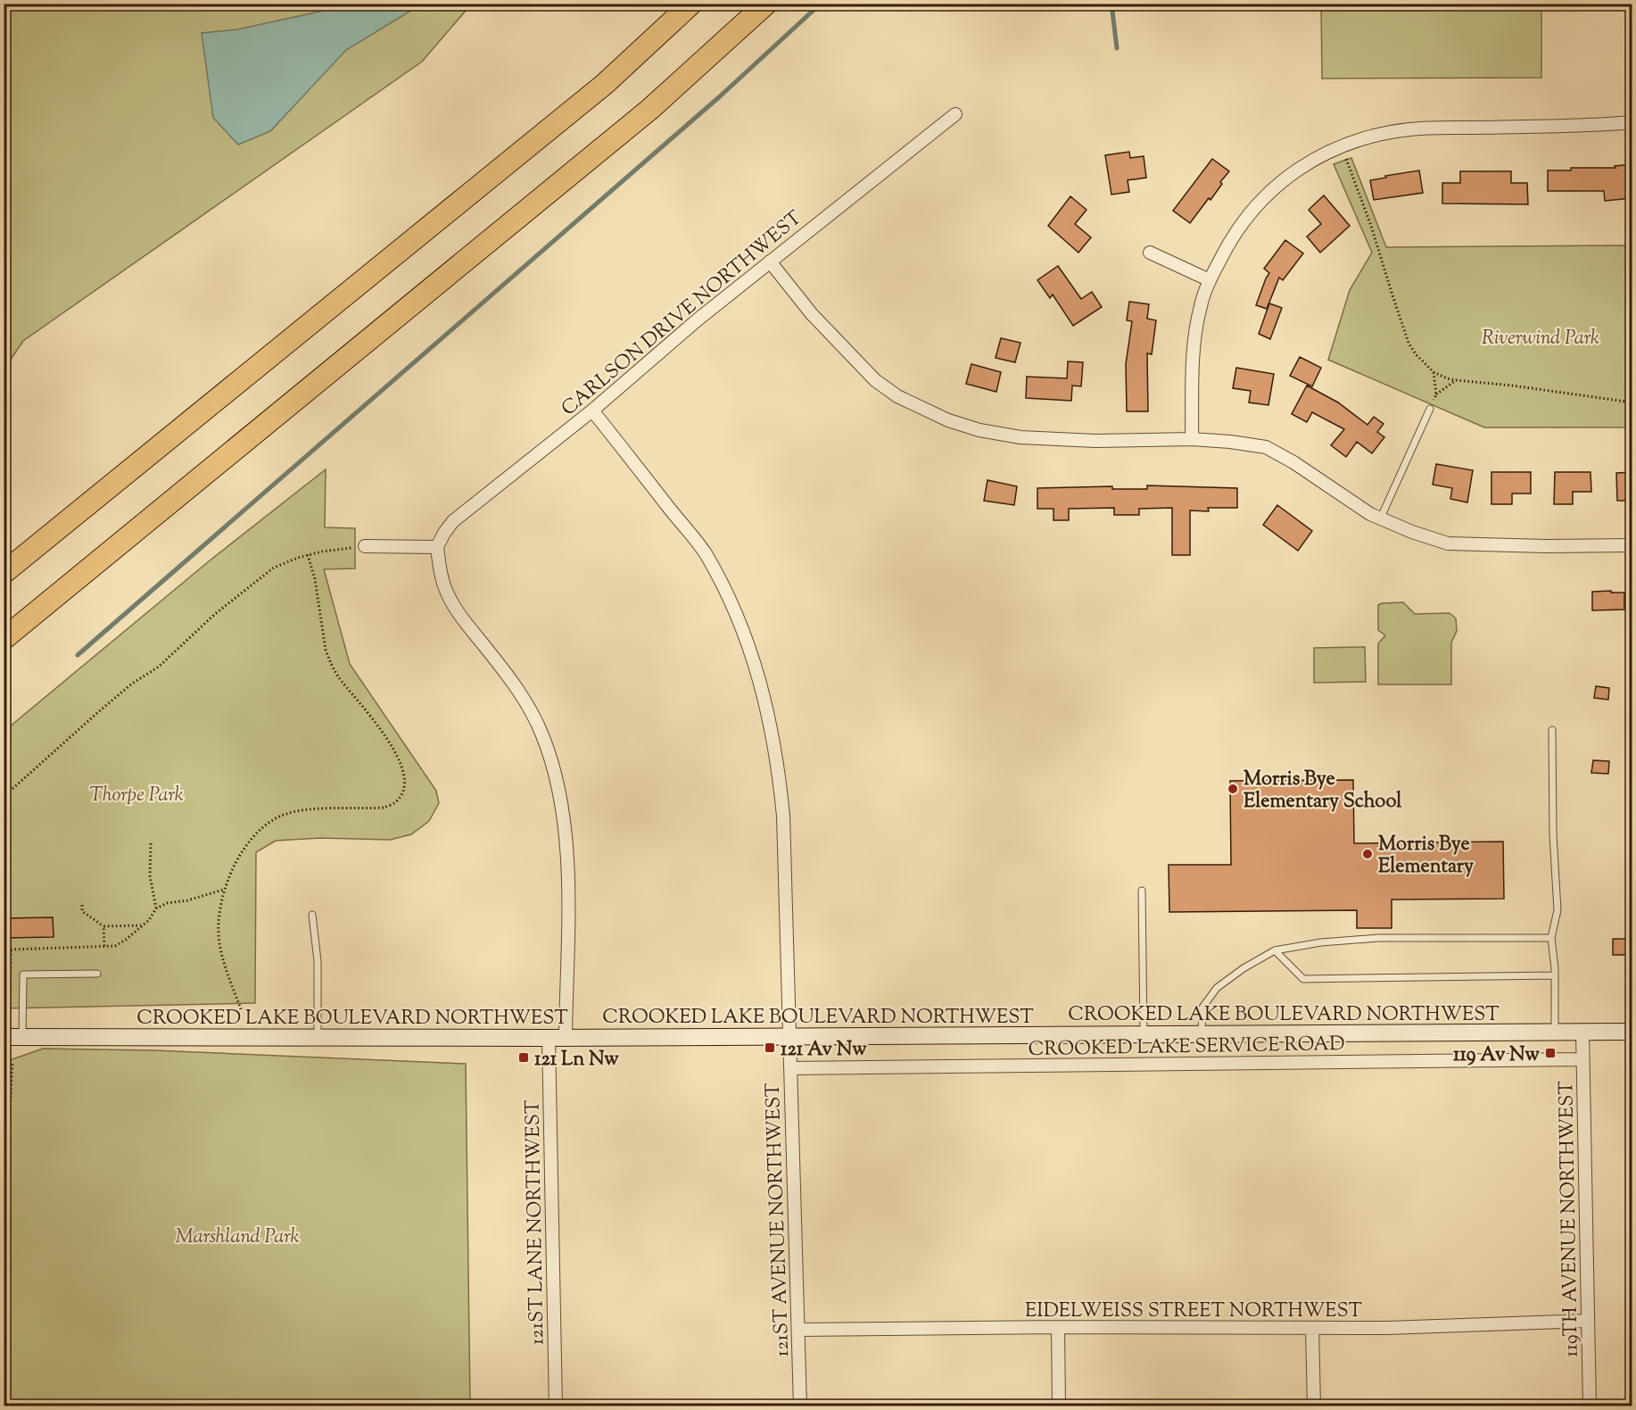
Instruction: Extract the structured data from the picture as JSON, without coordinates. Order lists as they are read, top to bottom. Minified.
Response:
{"streets":{"street":["CARLSON DRIVE NORTHWEST","CROOKED LAKE BOULEVARD NORTHWEST","CROOKED LAKE SERVICE ROAD","119TH AVENUE NORTHWEST","121ST AVENUE NORTHWEST","121ST LANE NORTHWEST","EIDELWEISS STREET NORTHWEST"]},"crossings":[["CARLSON DRIVE NORTHWEST","121ST AVENUE NORTHWEST"],["CROOKED LAKE BOULEVARD NORTHWEST","119TH AVENUE NORTHWEST"],["CROOKED LAKE BOULEVARD NORTHWEST","121ST AVENUE NORTHWEST"],["CROOKED LAKE BOULEVARD NORTHWEST","121ST LANE NORTHWEST"],["CROOKED LAKE SERVICE ROAD","119TH AVENUE NORTHWEST"],["CROOKED LAKE SERVICE ROAD","121ST AVENUE NORTHWEST"],["119TH AVENUE NORTHWEST","EIDELWEISS STREET NORTHWEST"],["121ST AVENUE NORTHWEST","EIDELWEISS STREET NORTHWEST"]],"parks":["Riverwind Park","Thorpe Park","Marshland Park"],"places":{"other":["Morris Bye Elementary School","Morris Bye Elementary"],"transit":["121 Av Nw","119 Av Nw","121 Ln Nw"]}}
